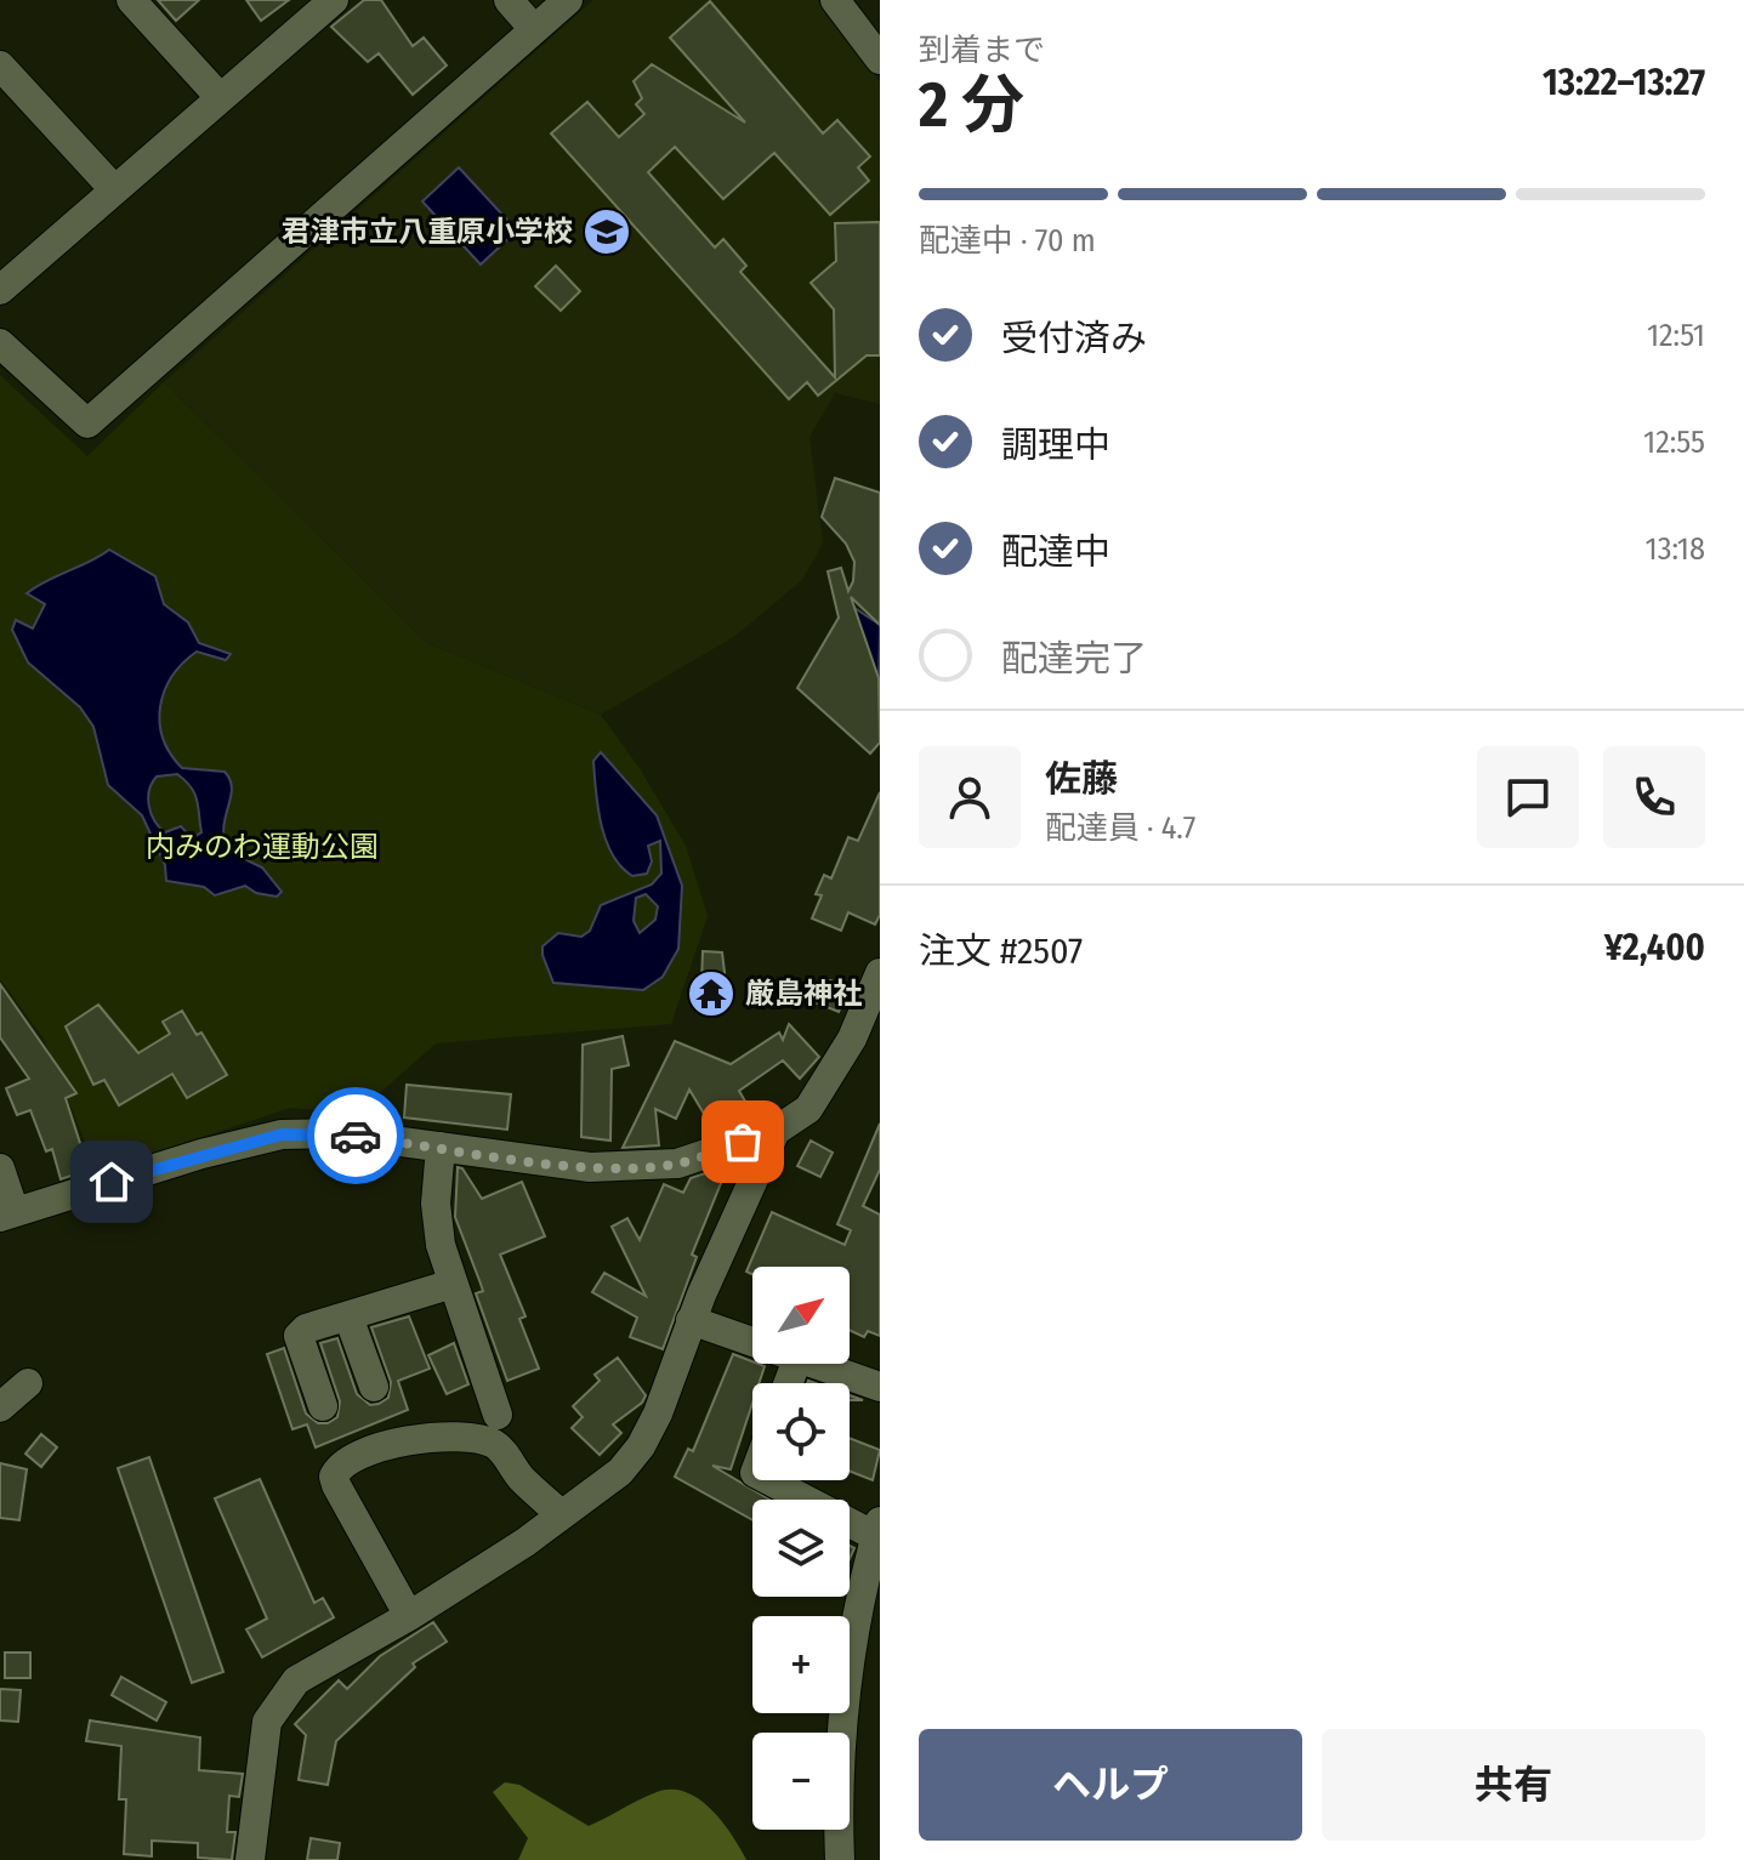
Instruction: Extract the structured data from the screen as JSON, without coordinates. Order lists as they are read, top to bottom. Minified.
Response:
{"parks":["内みのわ運動公園"],"places":{"school or university":["君津市立八重原小学校"],"temple":["厳島神社"]},"north":"top right","page":{"heading":["2 分","到着まで","13:22–13:27"],"panel":["佐藤","配達員 · 4.7","注文 #2507","¥2,400"],"bar":"配達中 · 70 m","list":[["受付済み","12:51"],["調理中","12:55"],["配達中","13:18"],"配達完了"],"map_buttons":["+","−"],"buttons":["ヘルプ","共有"]}}
